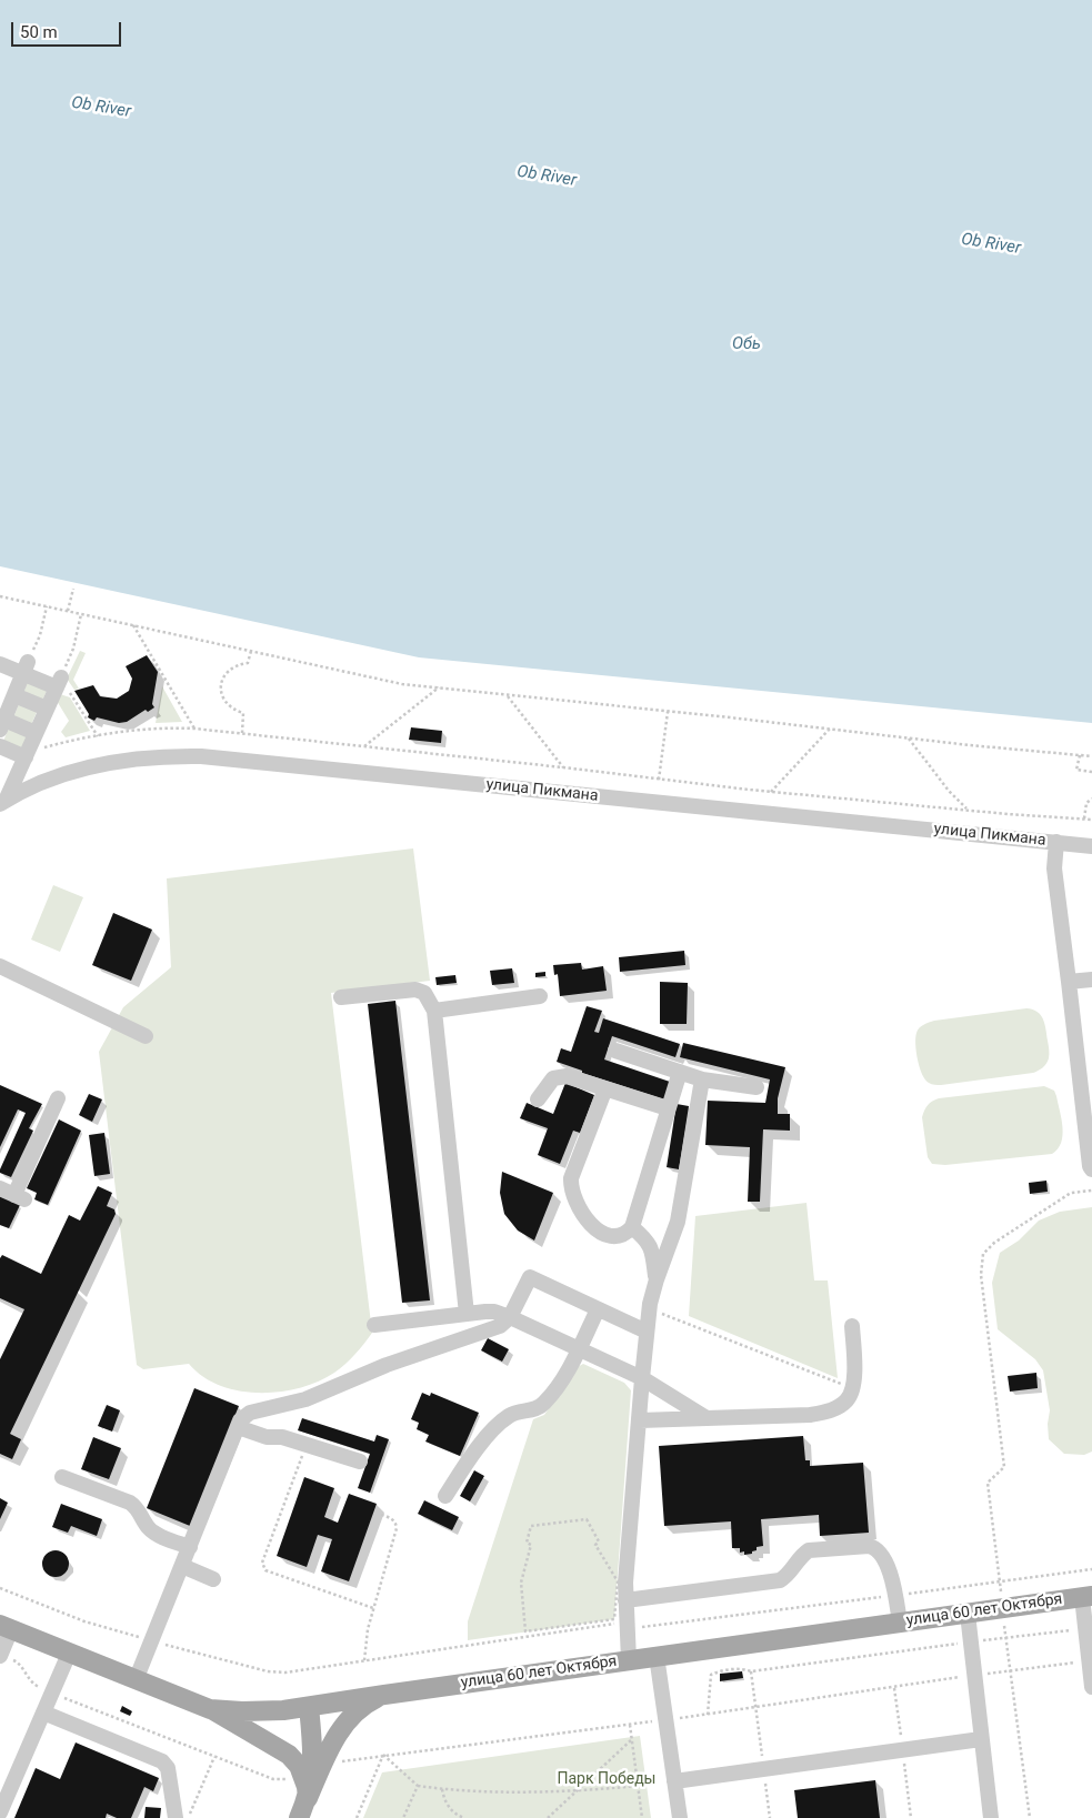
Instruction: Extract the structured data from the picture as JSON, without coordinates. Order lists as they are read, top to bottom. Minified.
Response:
{"streets":{"main road":["улица 60 лет Октября"],"street":["улица Пикмана"]},"water":["Ob River","Обь"],"parks":["Парк Победы"],"scale_bar":"50 m"}
